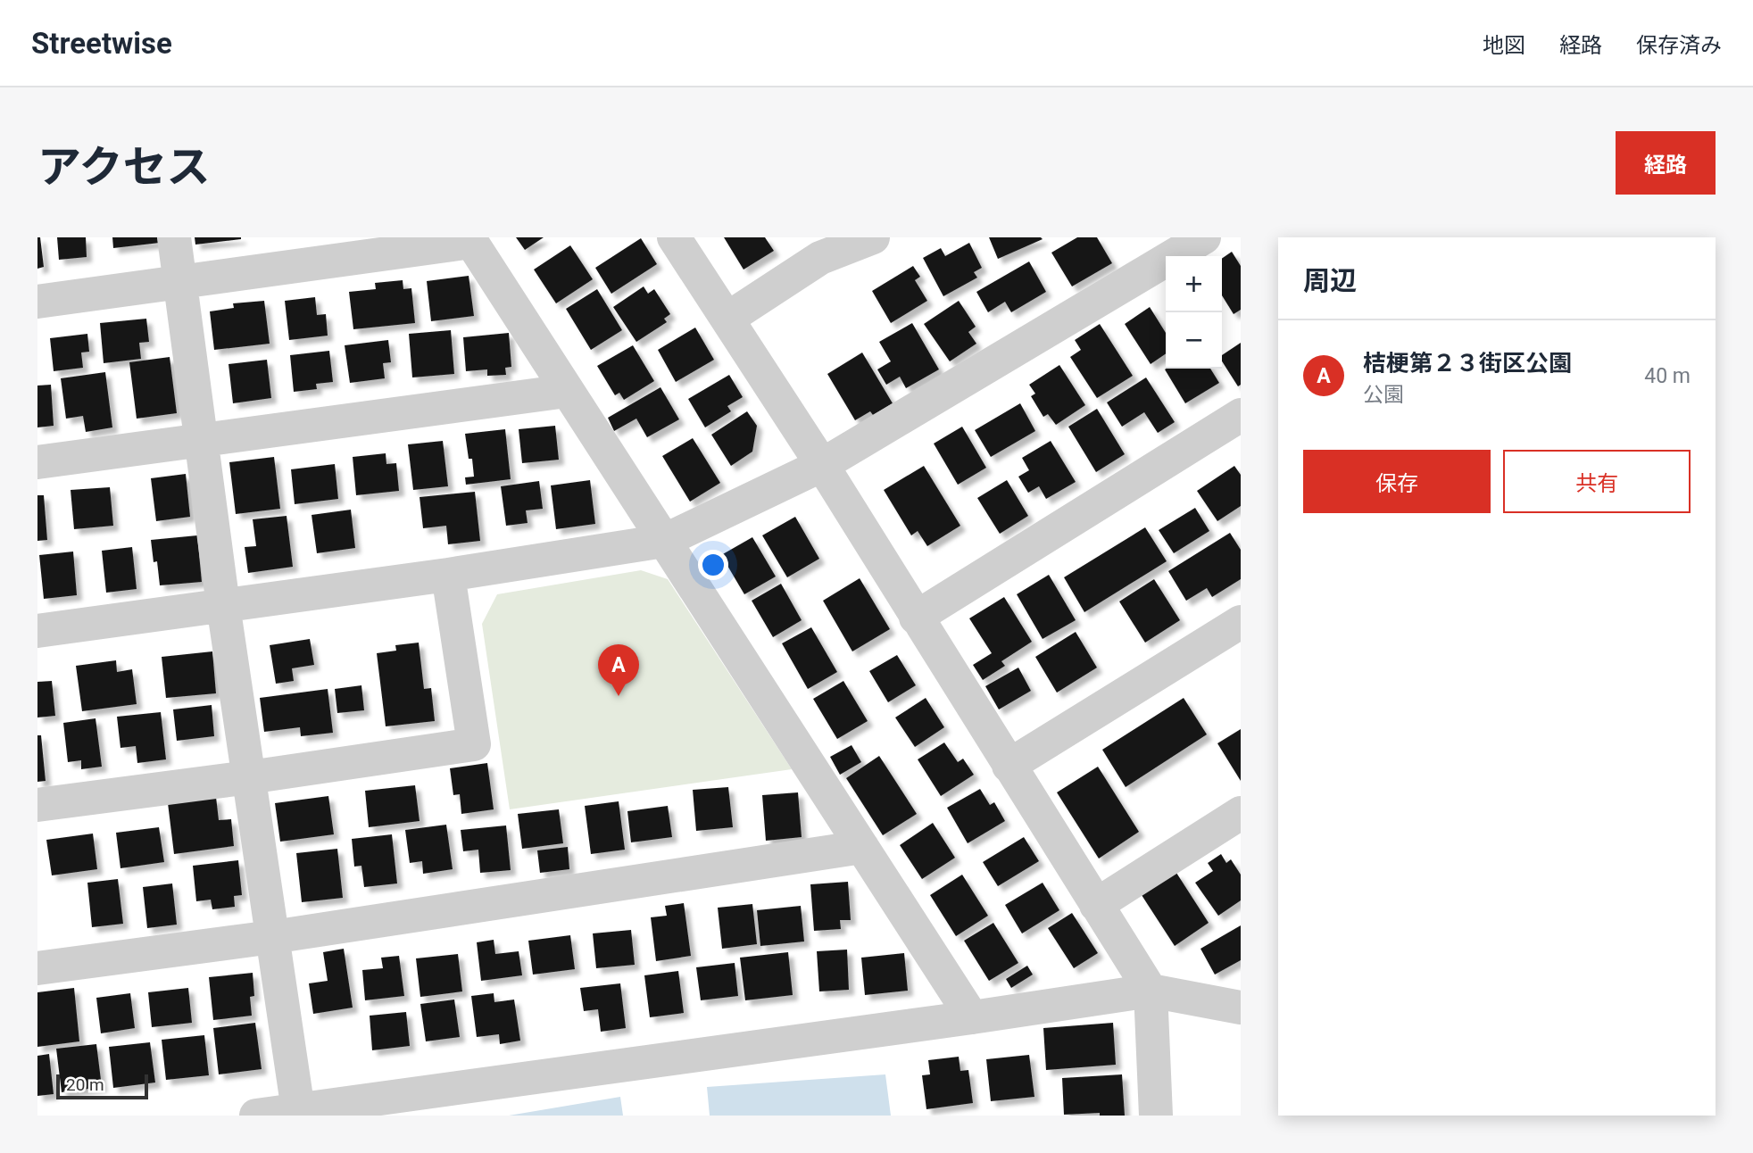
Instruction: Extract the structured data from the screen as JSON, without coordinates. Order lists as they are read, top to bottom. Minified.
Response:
{"scale_bar":"20 m","page":{"header":"Streetwise","nav":["地図","経路","保存済み"],"title":"アクセス","buttons":["経路",["保存","共有"]],"heading":"周辺","map_buttons":["+","−"],"list":[{"mark":"A","name":"桔梗第２３街区公園","note":"公園","value":"40 m"}],"pins":"A","scale":"20 m"}}
